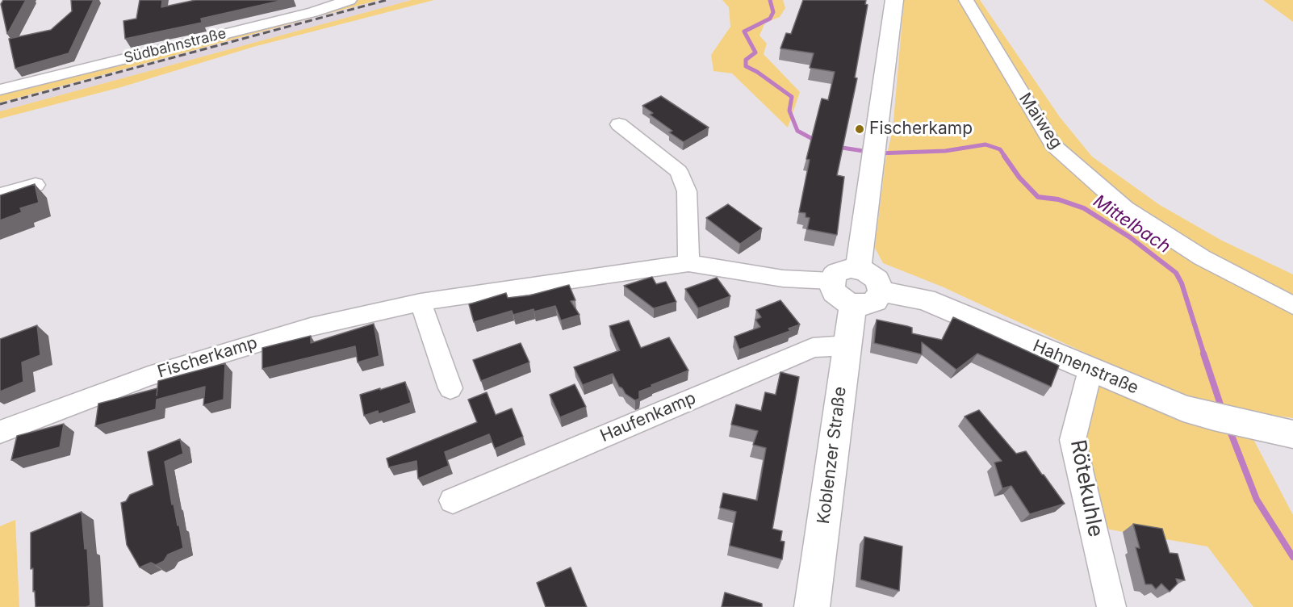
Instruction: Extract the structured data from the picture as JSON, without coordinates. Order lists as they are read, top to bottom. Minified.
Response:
{"streets":{"street":["Südbahnstraße","Maiweg","Fischerkamp","Hahnenstraße","Haufenkamp","Koblenzer Straße","Rötekuhle"]},"crossings":[["Fischerkamp","Hahnenstraße"],["Fischerkamp","Koblenzer Straße"],["Hahnenstraße","Koblenzer Straße"],["Hahnenstraße","Rötekuhle"],["Haufenkamp","Koblenzer Straße"]],"water":["Mittelbach"],"places":["Fischerkamp"]}
